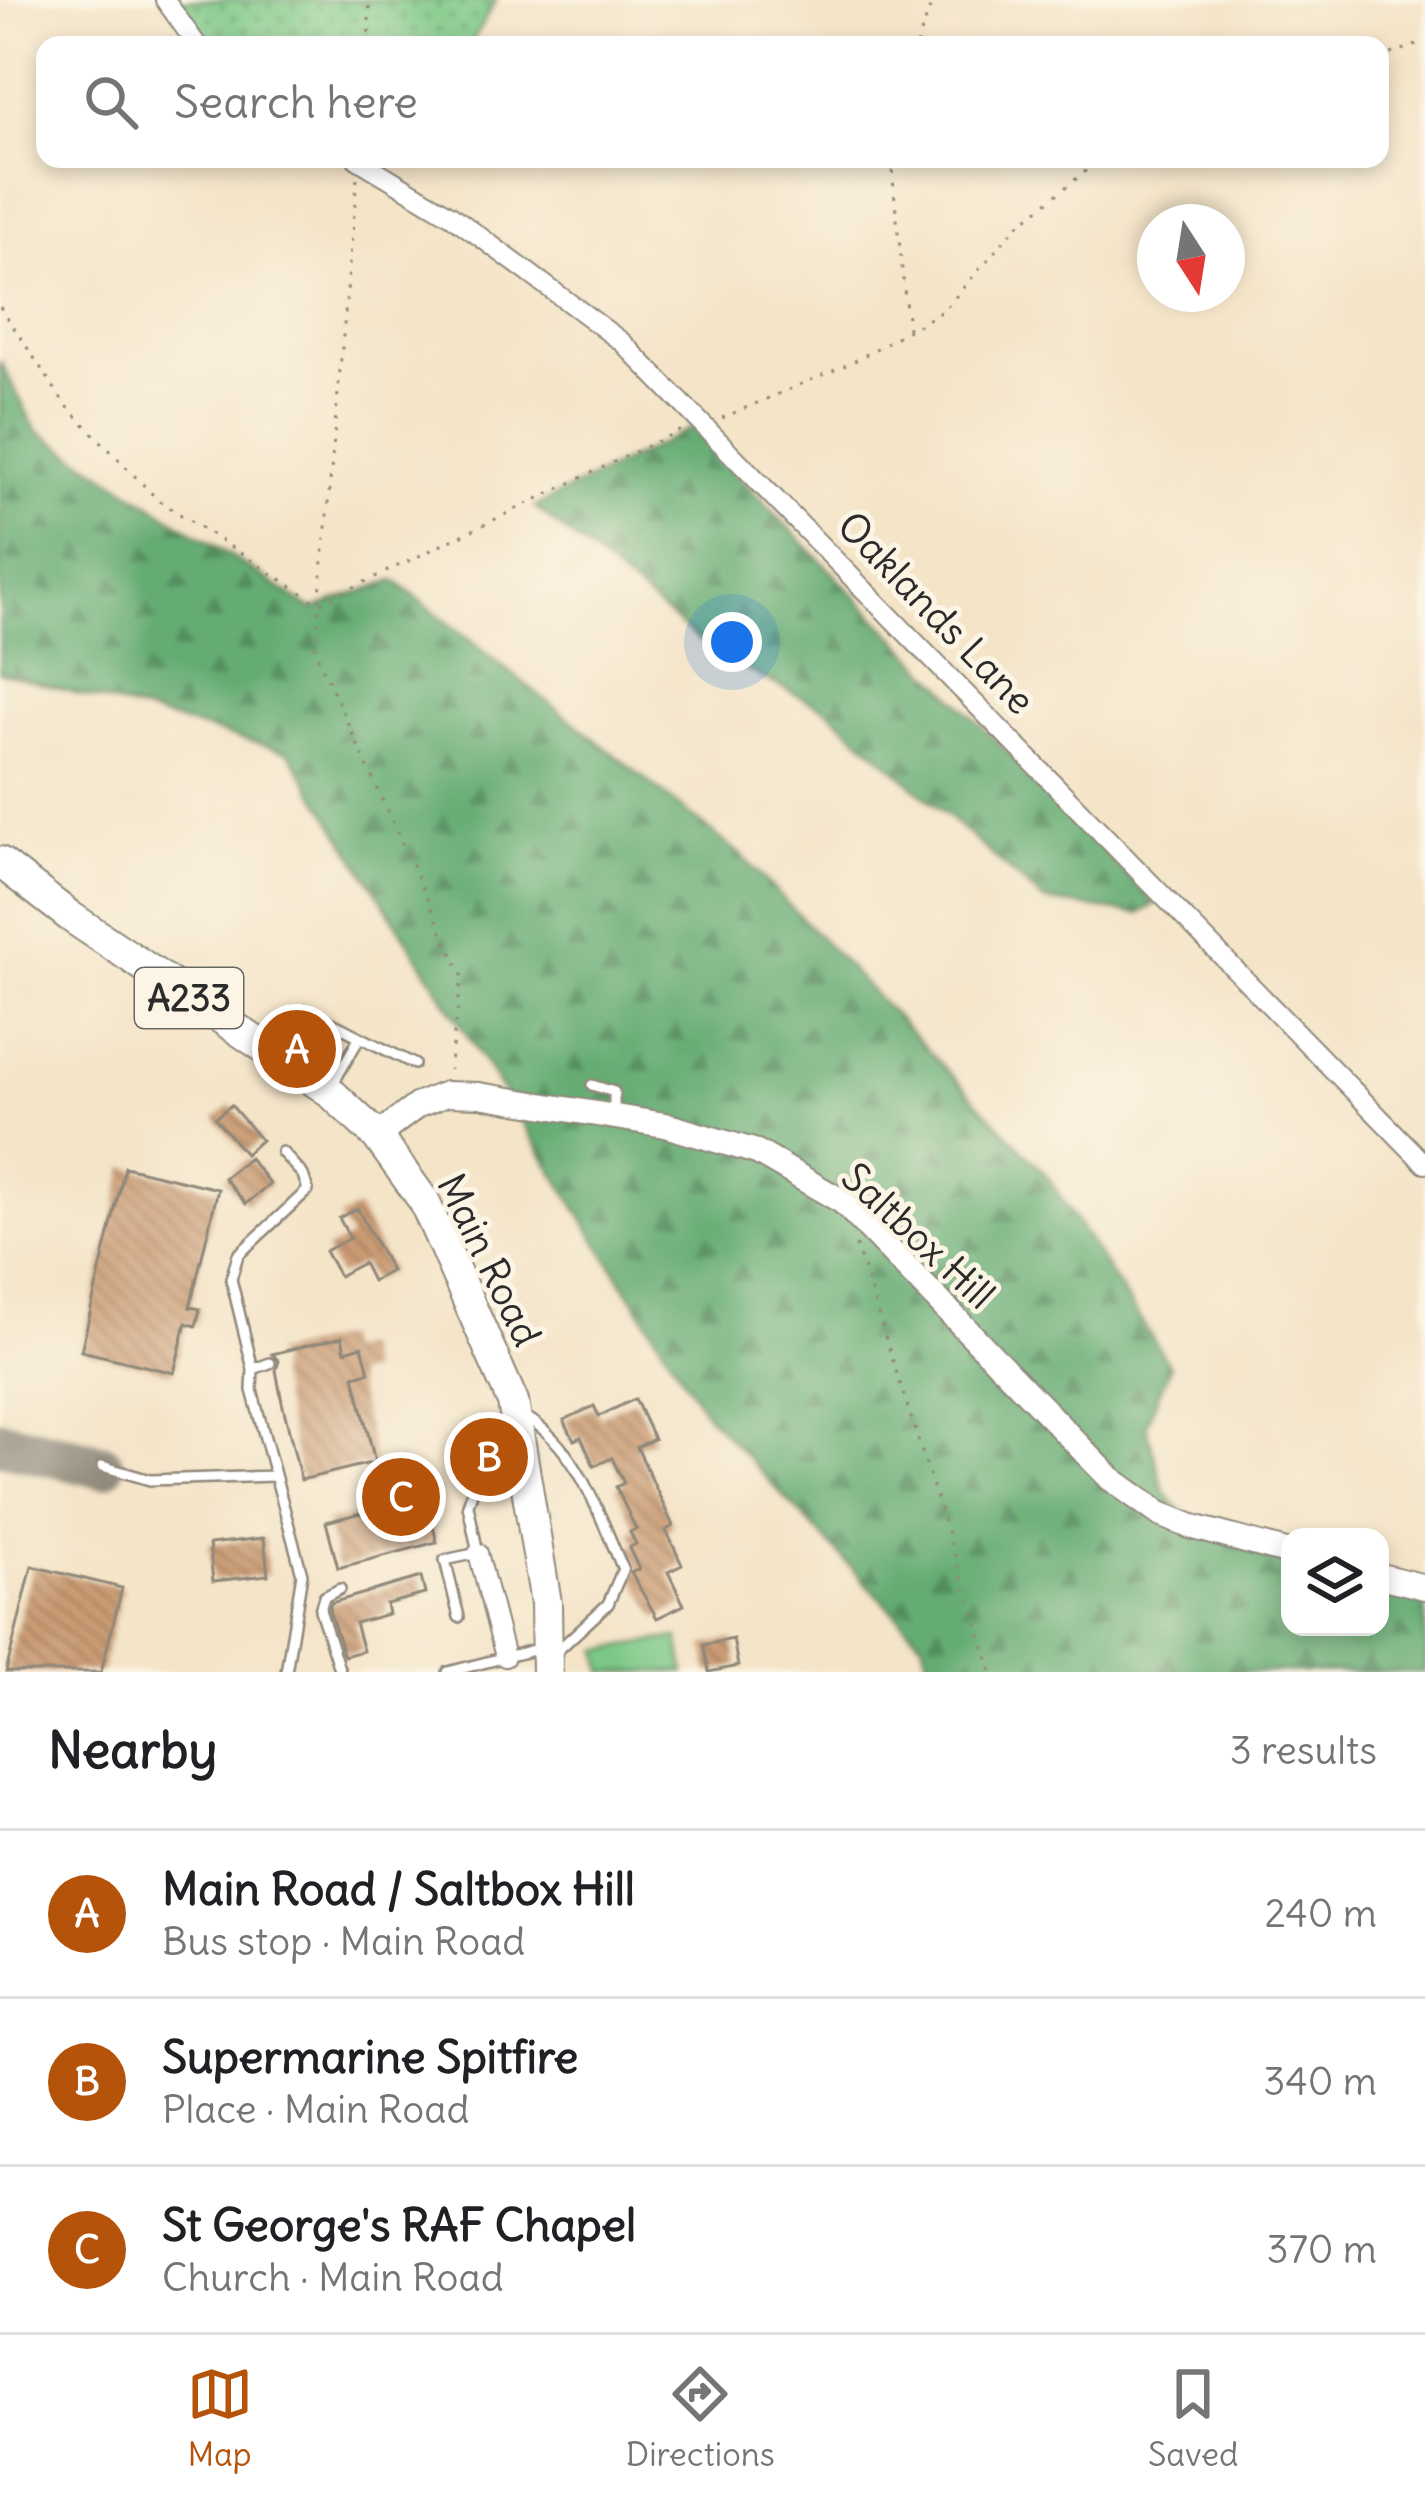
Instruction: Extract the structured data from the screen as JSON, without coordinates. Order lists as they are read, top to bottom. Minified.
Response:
{"streets":{"main road":["A233","Main Road"],"street":["Oaklands Lane","Saltbox Hill"]},"north":"bottom","page":{"search":"Search here","pins":["A","B","C"],"heading":["Nearby","3 results"],"list":[{"mark":"A","name":"Main Road / Saltbox Hill","note":"Bus stop · Main Road","value":"240 m"},{"mark":"B","name":"Supermarine Spitfire","note":"Place · Main Road","value":"340 m"},{"mark":"C","name":"St George's RAF Chapel","note":"Church · Main Road","value":"370 m"}],"nav":["Map","Directions","Saved"]}}
